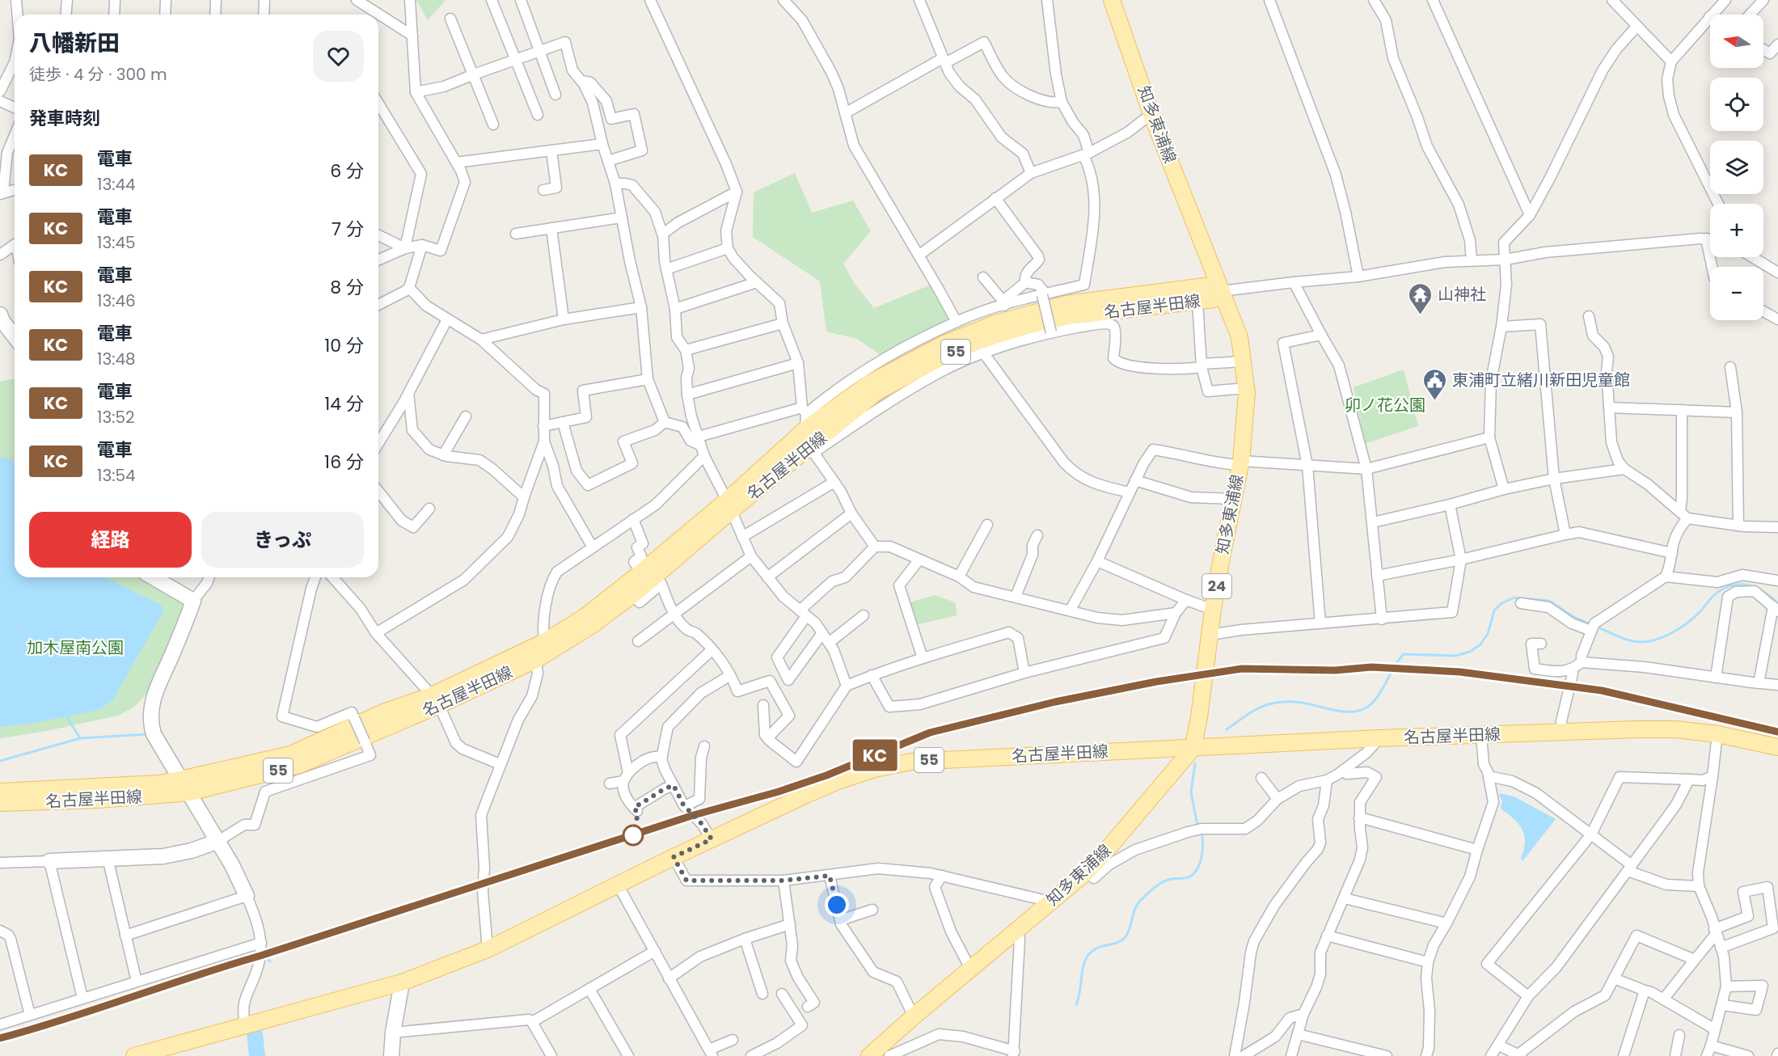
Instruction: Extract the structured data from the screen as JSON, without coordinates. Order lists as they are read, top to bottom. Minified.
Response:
{"streets":{"main road":["知多東浦線","名古屋半田線","55","24"]},"crossings":[["知多東浦線","名古屋半田線"]],"parks":["卯ノ花公園","加木屋南公園"],"places":{"temple":["山神社"],"public building":["東浦町立緒川新田児童館"]},"north":"left","page":{"on_map":"KC","map_buttons":["+","−"],"heading":[["八幡新田","徒歩 · 4 分 · 300 m"],"発車時刻"],"list":[{"mark":"KC","name":"電車","note":"13:44","value":"6 分"},{"mark":"KC","name":"電車","note":"13:45","value":"7 分"},{"mark":"KC","name":"電車","note":"13:46","value":"8 分"},{"mark":"KC","name":"電車","note":"13:48","value":"10 分"},{"mark":"KC","name":"電車","note":"13:52","value":"14 分"},{"mark":"KC","name":"電車","note":"13:54","value":"16 分"}],"buttons":["経路","きっぷ"]}}
